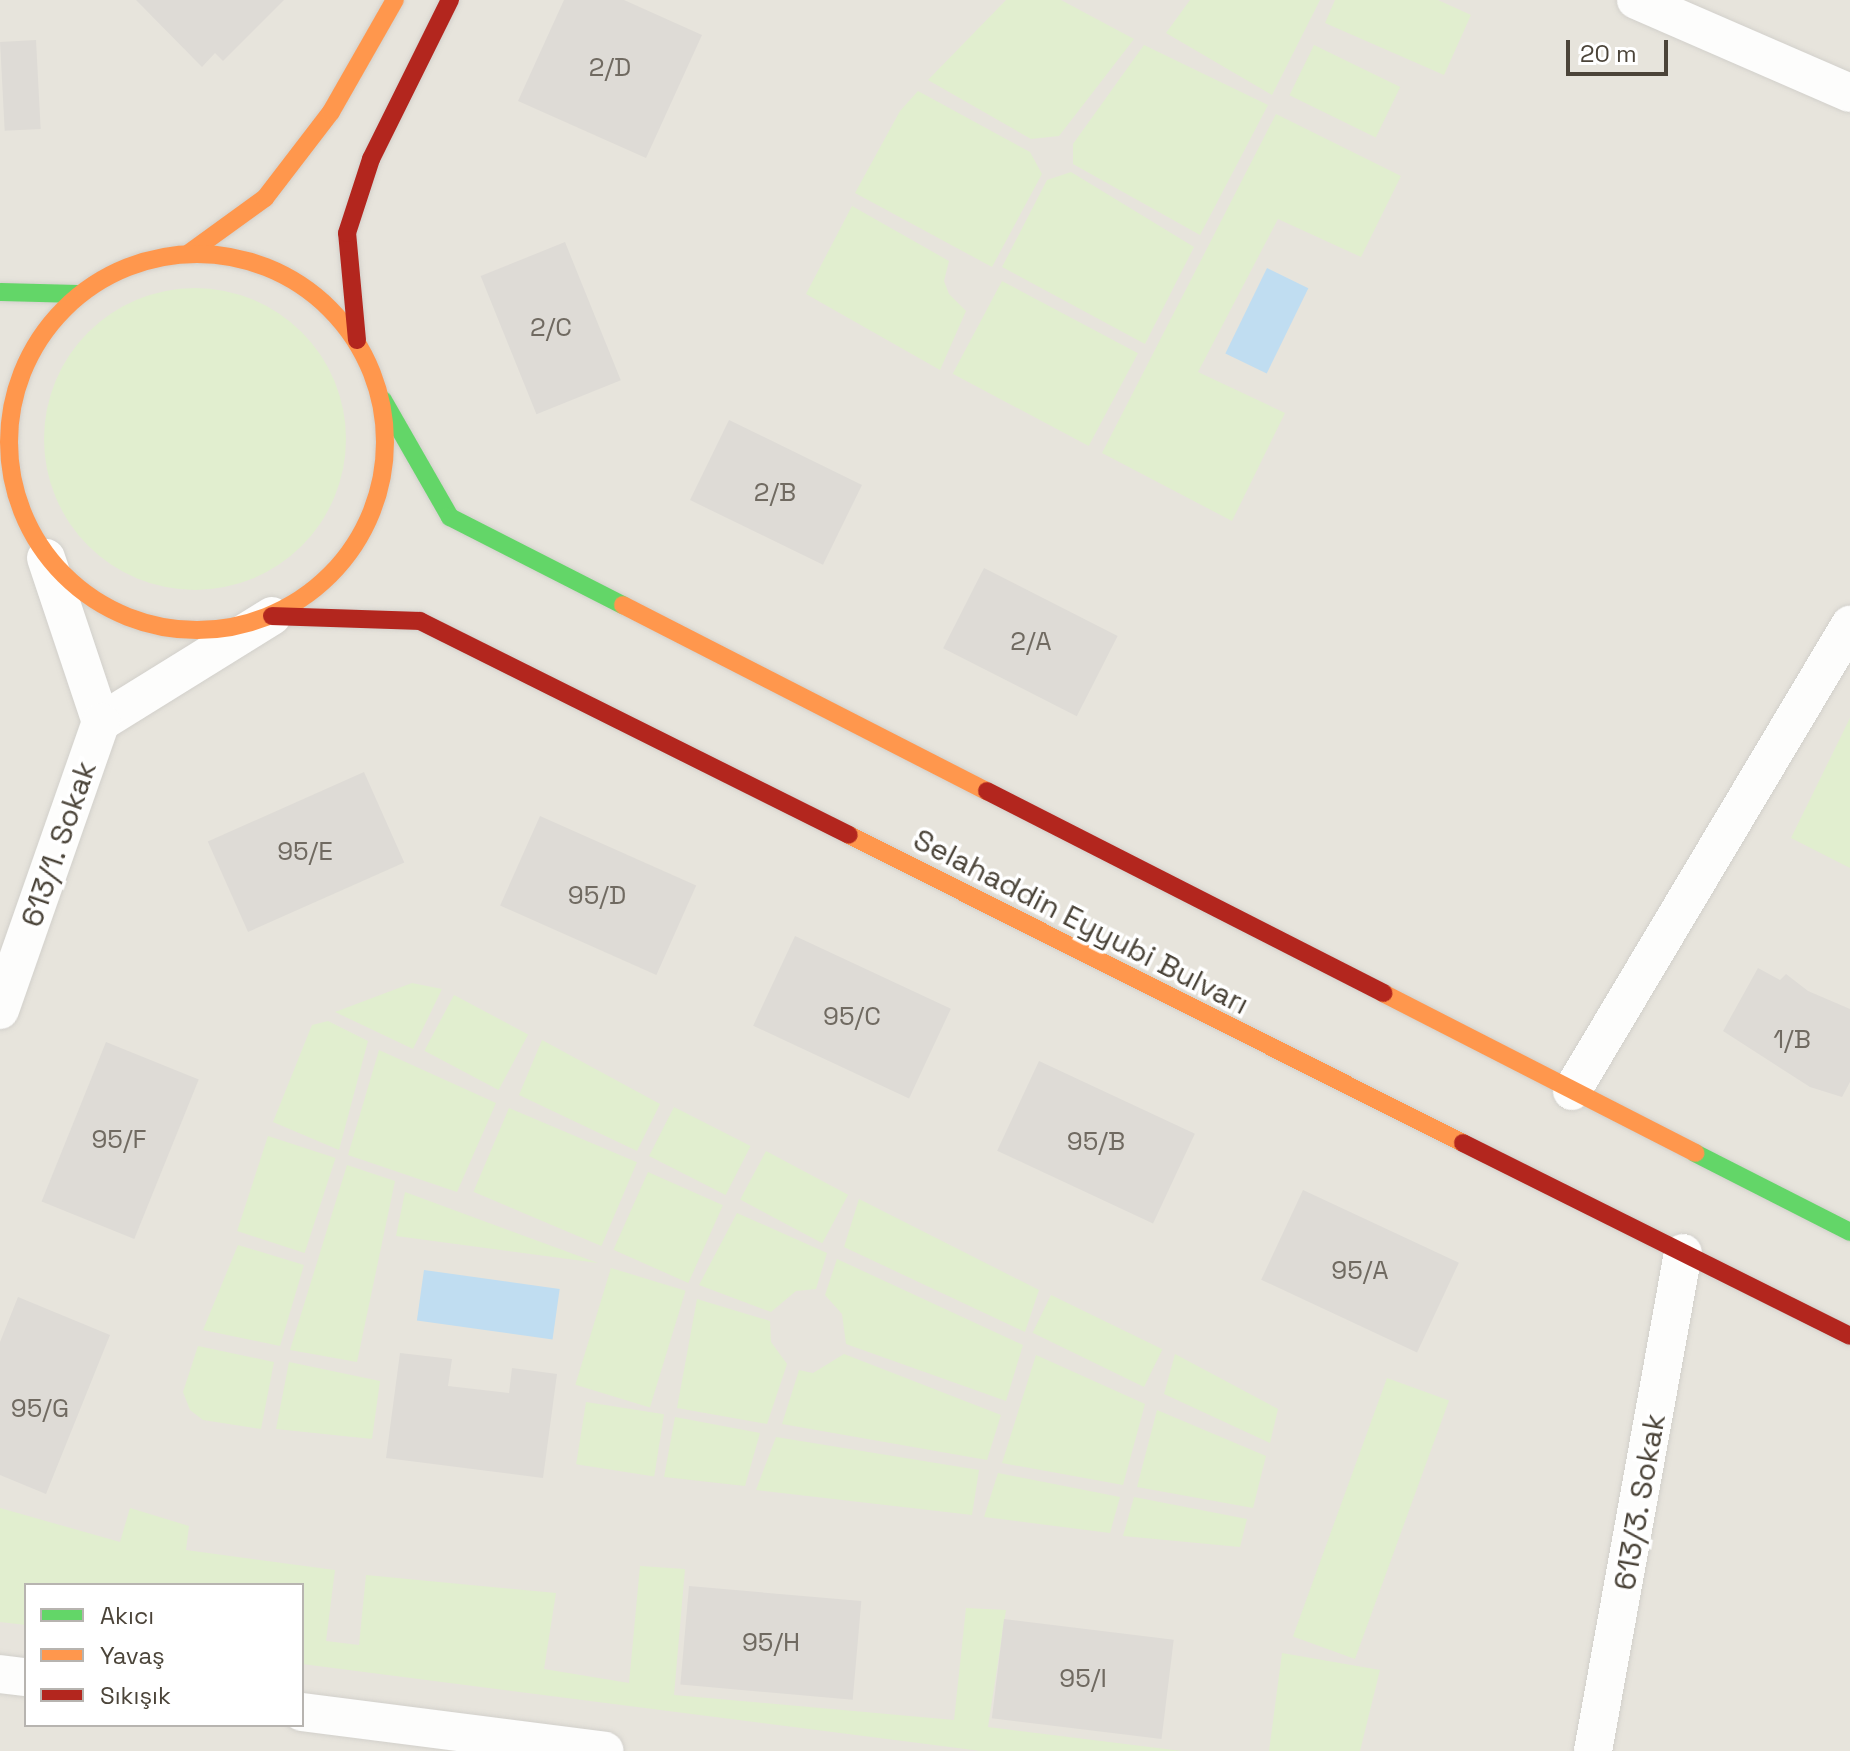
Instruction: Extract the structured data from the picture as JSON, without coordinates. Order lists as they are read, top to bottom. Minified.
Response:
{"streets":{"main road":["Selahaddin Eyyubi Bulvarı"],"street":["613/1. Sokak","613/3. Sokak"]},"crossings":[["Selahaddin Eyyubi Bulvarı","613/3. Sokak"]],"house_numbers":["2/D","2/C","2/B","2/A","95/E","95/D","95/C","1/B","95/F","95/B","95/A","95/G","95/H","95/I"],"legend":["Akıcı","Yavaş","Sıkışık"],"scale_bar":"20 m"}
